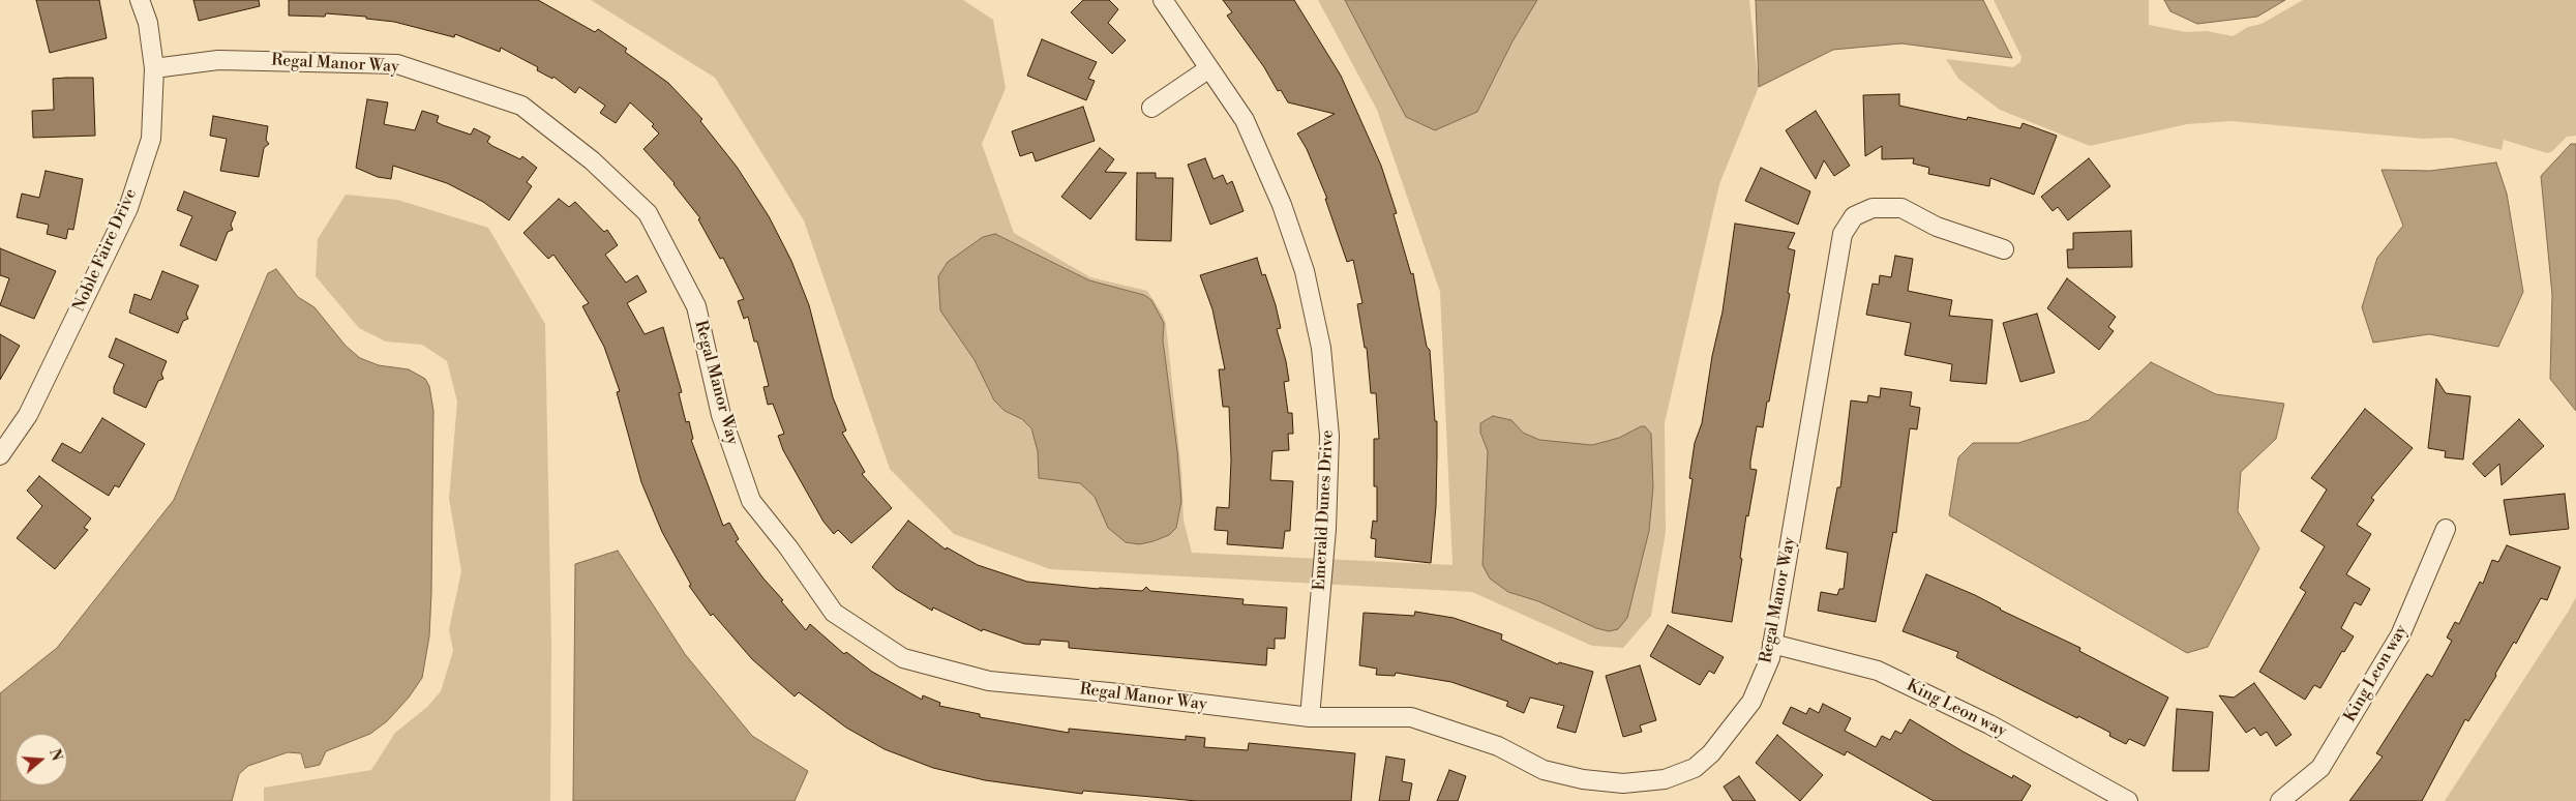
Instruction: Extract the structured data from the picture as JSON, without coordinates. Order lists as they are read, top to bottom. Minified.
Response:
{"streets":{"street":["Regal Manor Way","Noble Faire Drive","Emerald Dunes Drive","King Leon way"]},"crossings":[["Regal Manor Way","Noble Faire Drive"],["Regal Manor Way","Emerald Dunes Drive"],["Regal Manor Way","King Leon way"]],"north":"right"}
